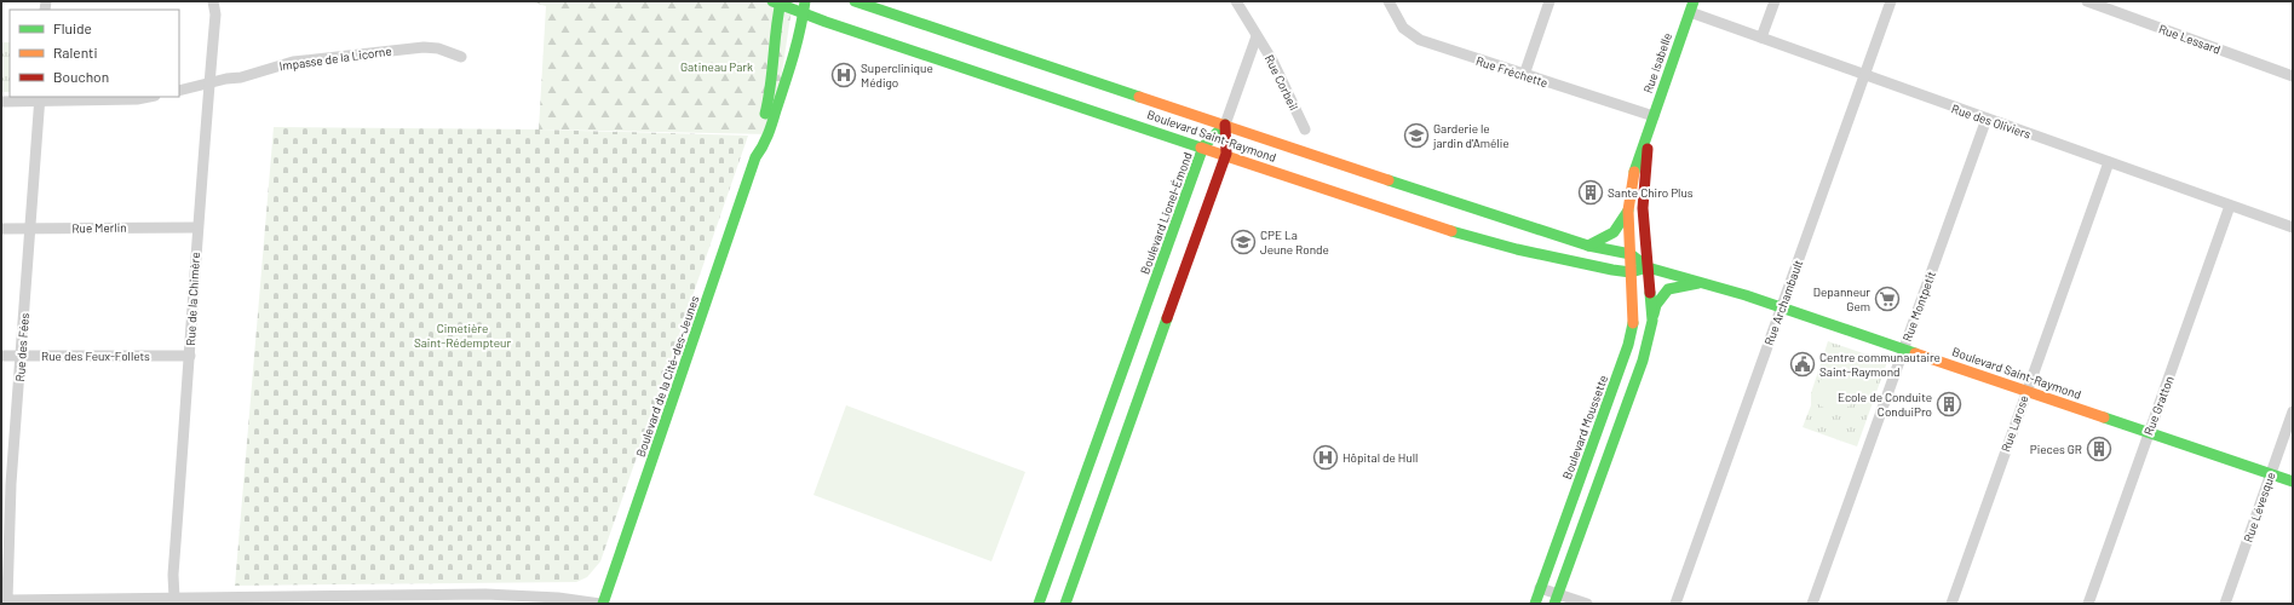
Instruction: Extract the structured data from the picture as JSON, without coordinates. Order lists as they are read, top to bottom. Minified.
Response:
{"streets":{"street":["Rue Lessard","Impasse de la Licorne","Rue Isabelle","Rue Fréchette","Rue Corbeil","Rue des Oliviers","Boulevard Saint-Raymond","Boulevard Lionel-Émond","Rue Merlin","Rue de la Chimère","Rue Archambault","Rue Montpetit","Rue des Fées","Rue des Feux-Follets","Boulevard de la Cité-des-Jeunes","Rue Gratton","Rue Larose","Boulevard Moussette","Rue Lévesque"]},"crossings":[["Impasse de la Licorne","Rue de la Chimère"],["Rue Isabelle","Rue Fréchette"],["Rue Isabelle","Rue des Oliviers"],["Rue Isabelle","Boulevard Saint-Raymond"],["Rue Isabelle","Boulevard Moussette"],["Rue Corbeil","Boulevard Saint-Raymond"],["Rue Corbeil","Boulevard Lionel-Émond"],["Rue des Oliviers","Rue Archambault"],["Rue des Oliviers","Rue Montpetit"],["Rue des Oliviers","Rue Gratton"],["Rue des Oliviers","Rue Larose"],["Boulevard Saint-Raymond","Boulevard Lionel-Émond"],["Boulevard Saint-Raymond","Rue Archambault"],["Boulevard Saint-Raymond","Rue Montpetit"],["Boulevard Saint-Raymond","Boulevard de la Cité-des-Jeunes"],["Boulevard Saint-Raymond","Rue Gratton"],["Boulevard Saint-Raymond","Rue Larose"],["Boulevard Saint-Raymond","Boulevard Moussette"],["Boulevard Saint-Raymond","Rue Lévesque"],["Rue Merlin","Rue de la Chimère"],["Rue Merlin","Rue des Fées"],["Rue de la Chimère","Rue des Fées"],["Rue de la Chimère","Rue des Feux-Follets"],["Rue des Fées","Rue des Feux-Follets"]],"parks":["Gatineau Park","Cimetière Saint-Rédempteur"],"places":{"hospital":["Superclinique Médigo","Hôpital de Hull"],"school or university":["Garderie le jardin d'Amélie","CPE La Jeune Ronde"],"building":["Sante Chiro Plus","Ecole de Conduite ConduiPro","Pieces GR"],"supermarket":["Depanneur Gem"],"public building":["Centre communautaire Saint-Raymond"]},"legend":["Fluide","Ralenti","Bouchon"]}
